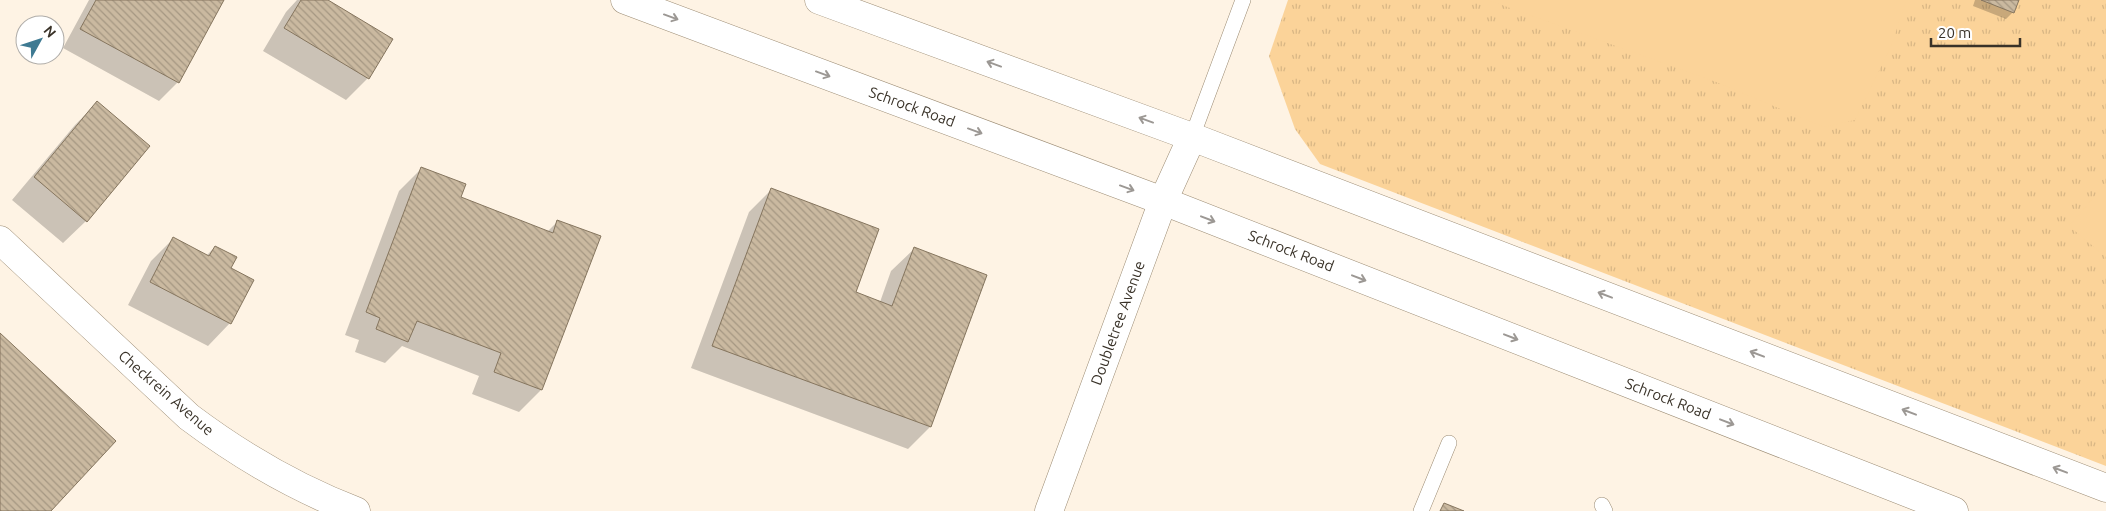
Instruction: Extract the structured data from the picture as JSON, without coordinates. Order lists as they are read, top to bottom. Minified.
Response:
{"streets":{"main road":["Schrock Road","Doubletree Avenue","Checkrein Avenue"]},"crossings":[["Schrock Road","Doubletree Avenue"]],"scale_bar":"20 m","north":"top right"}
